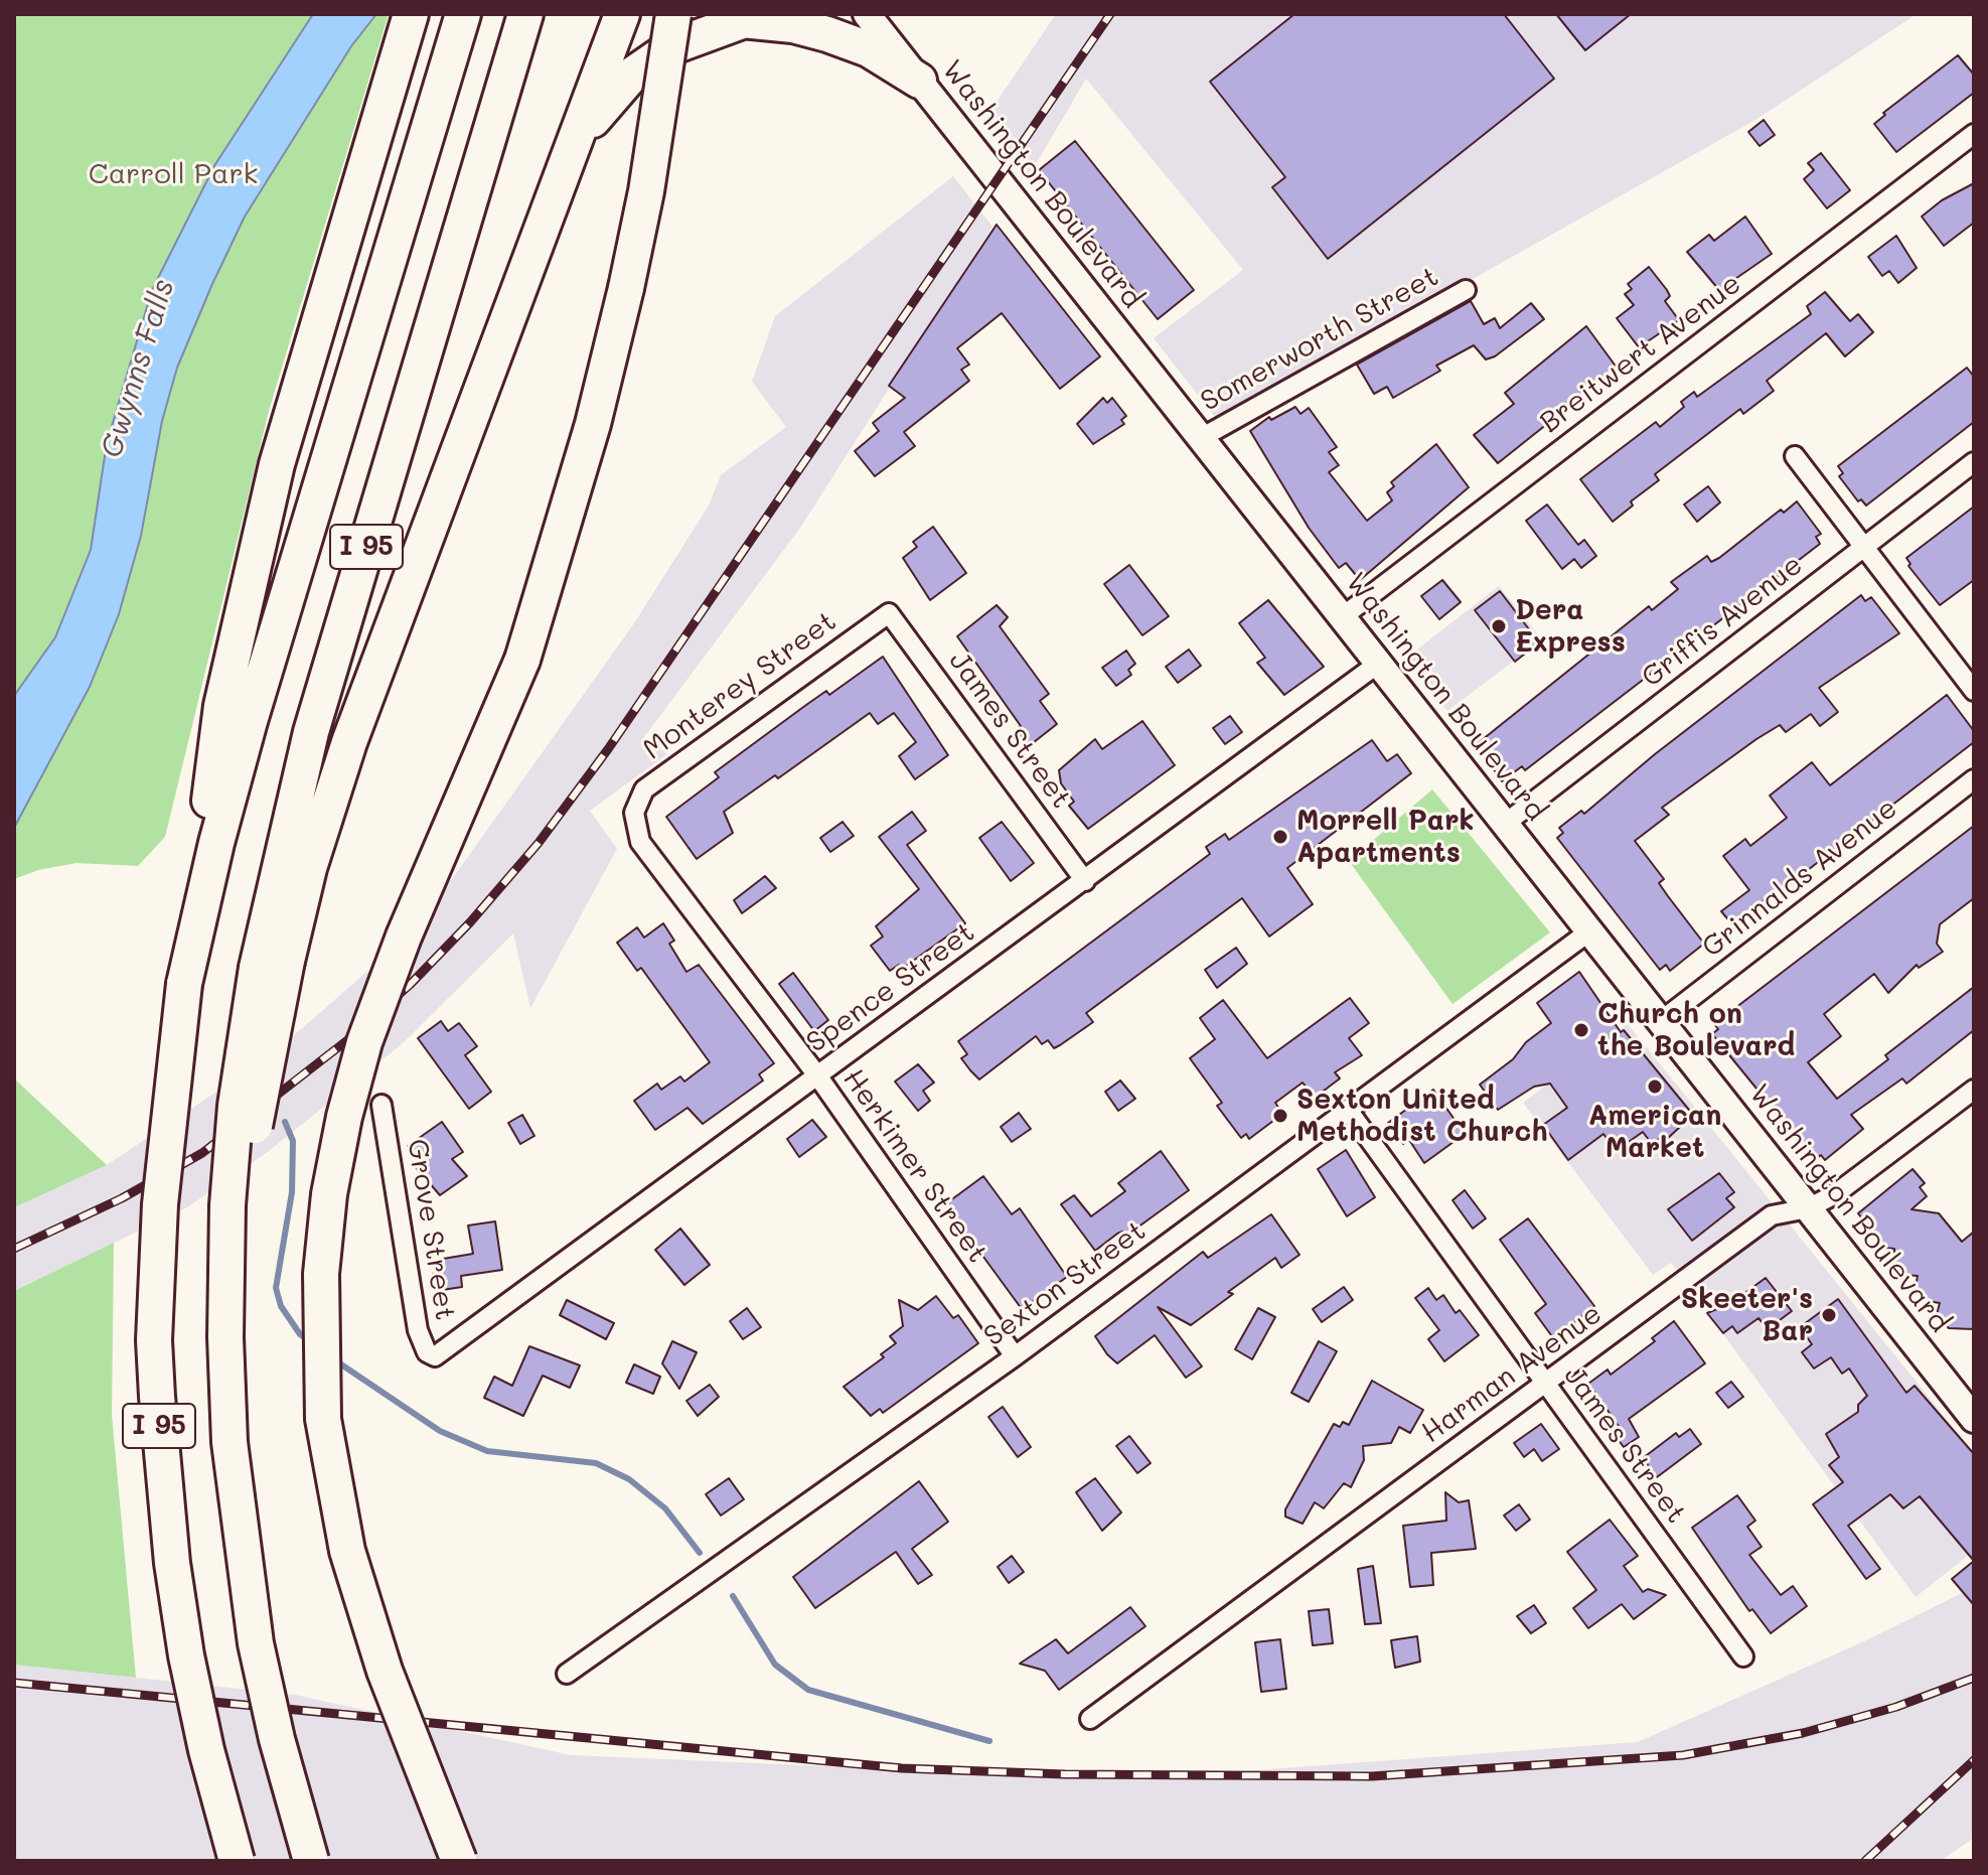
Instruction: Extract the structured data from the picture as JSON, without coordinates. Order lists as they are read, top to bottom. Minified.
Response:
{"streets":{"highway":["I 95"],"main road":["Washington Boulevard"],"street":["Somerworth Street","Breitwert Avenue","Griffis Avenue","Monterey Street","James Street","Grinnalds Avenue","Spence Street","Herkimer Street","Grove Street","Sexton Street","Harman Avenue"]},"crossings":[["Washington Boulevard","Somerworth Street"],["Washington Boulevard","Breitwert Avenue"],["Washington Boulevard","Griffis Avenue"],["Washington Boulevard","Grinnalds Avenue"],["Washington Boulevard","Spence Street"],["Washington Boulevard","Sexton Street"],["Washington Boulevard","Harman Avenue"],["Monterey Street","James Street"],["Monterey Street","Herkimer Street"],["James Street","Spence Street"],["James Street","Sexton Street"],["James Street","Harman Avenue"],["Spence Street","Herkimer Street"],["Spence Street","Grove Street"],["Herkimer Street","Sexton Street"]],"water":["Gwynns Falls"],"parks":["Carroll Park"],"places":["Dera Express","Morrell Park Apartments","Church on the Boulevard","American Market","Sexton United Methodist Church","Skeeter's Bar"]}
